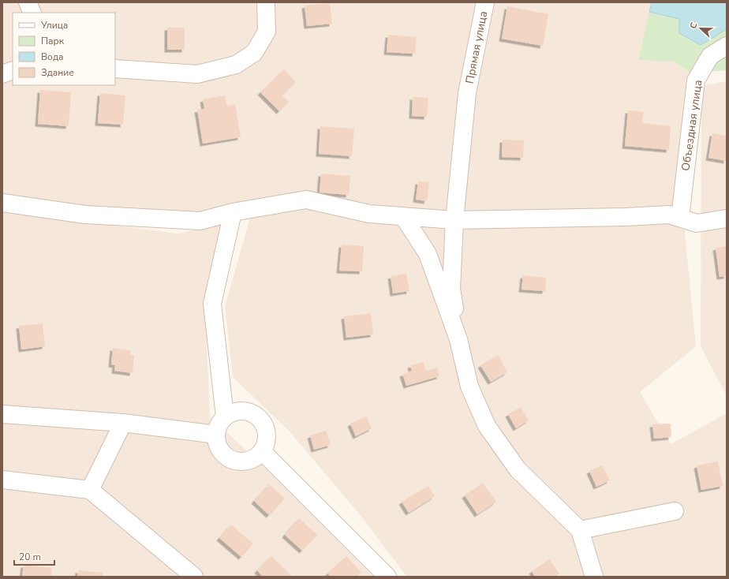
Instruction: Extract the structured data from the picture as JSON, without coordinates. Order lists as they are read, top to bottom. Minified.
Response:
{"streets":{"street":["Прямая улица","Объездная улица"]},"legend":["Улица","Парк","Вода","Здание"],"scale_bar":"20 m","north":"left"}
